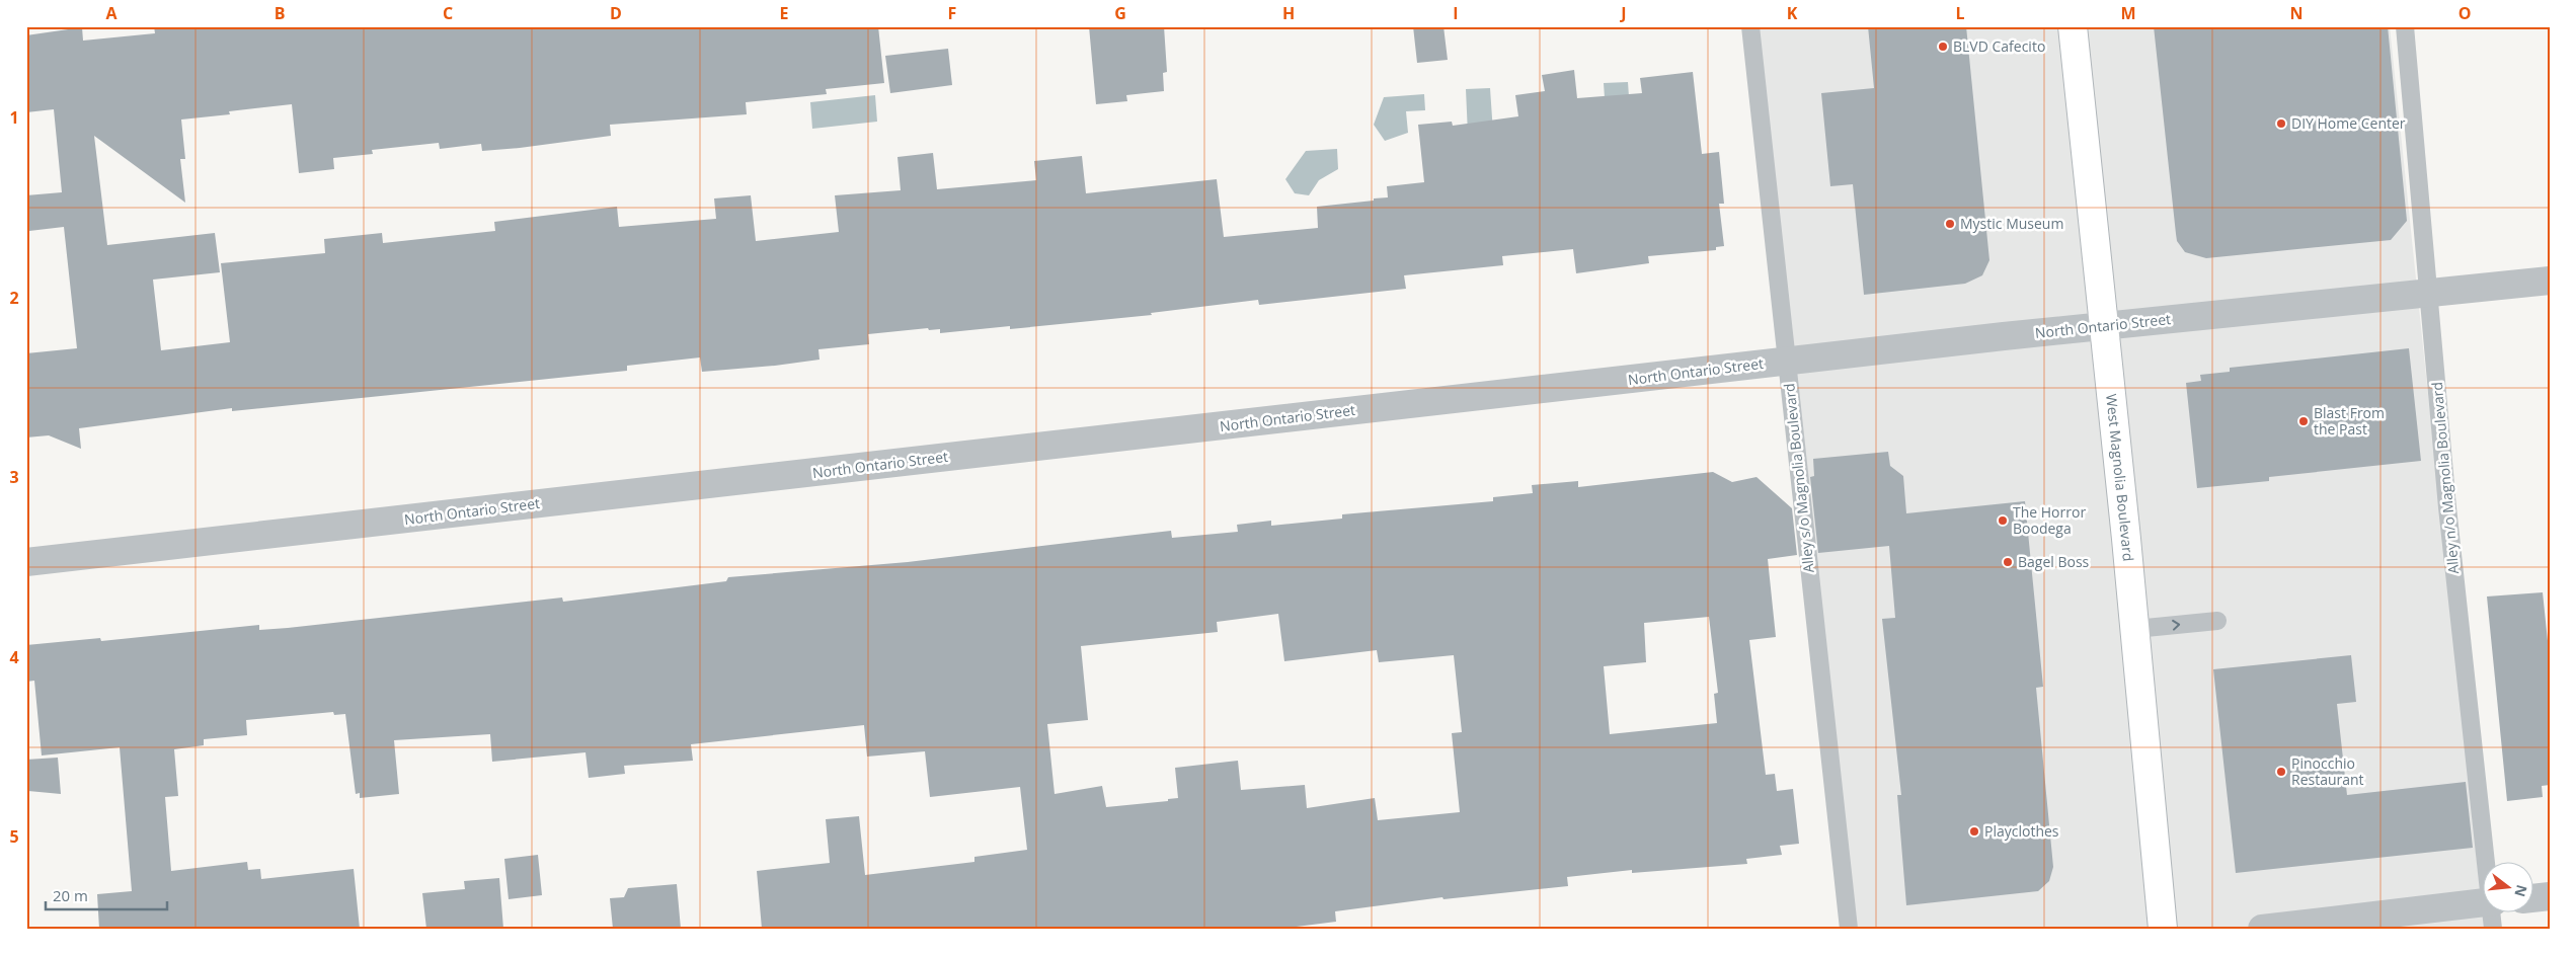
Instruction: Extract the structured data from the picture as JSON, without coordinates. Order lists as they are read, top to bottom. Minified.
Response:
{"streets":{"main road":["West Magnolia Boulevard"],"street":["North Ontario Street"],"lane":["Alley s/o Magnolia Boulevard","Alley n/o Magnolia Boulevard"]},"crossings":[["North Ontario Street","West Magnolia Boulevard"],["North Ontario Street","Alley s/o Magnolia Boulevard"],["North Ontario Street","Alley n/o Magnolia Boulevard"]],"places":["BLVD Cafecito","DIY Home Center","Mystic Museum","Blast From the Past","The Horror Boodega","Bagel Boss","Pinocchio Restaurant","Playclothes"],"scale_bar":"20 m","north":"right","grid":{"columns":["A","B","C","D","E","F","G","H","I","J","K","L","M","N","O"],"rows":["1","2","3","4","5"]}}
